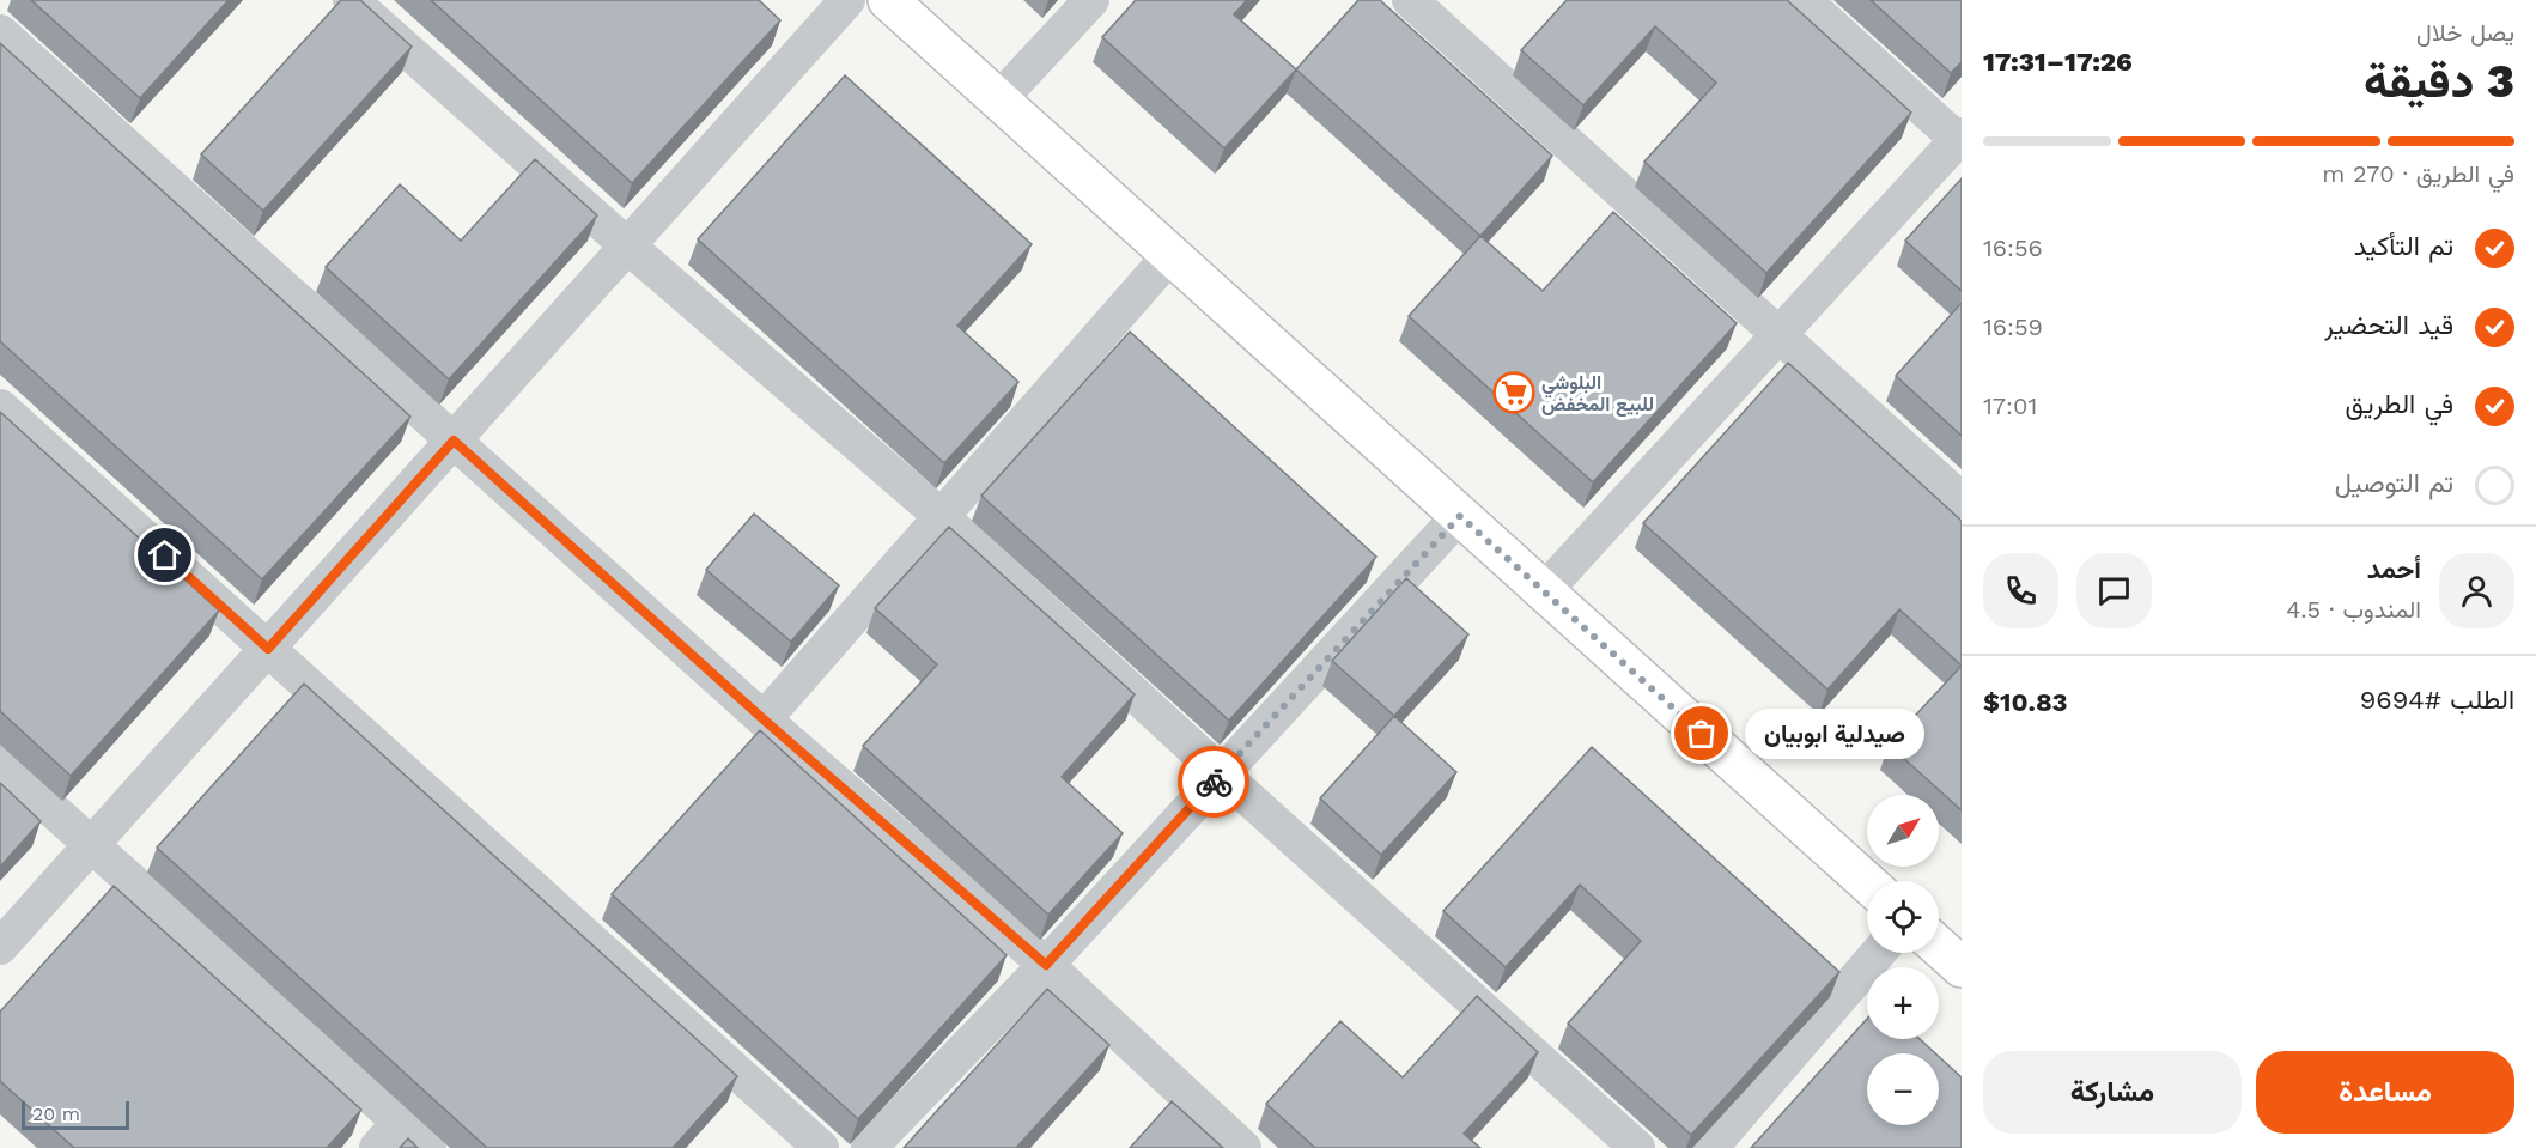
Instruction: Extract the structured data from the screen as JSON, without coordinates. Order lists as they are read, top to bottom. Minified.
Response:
{"places":{"supermarket":["البلوشي للبيع المخفض"],"other":["صيدلية ابوبيان"]},"scale_bar":"20 m","north":"top right","page":{"heading":["3 دقيقة","يصل خلال","17:26–17:31"],"panel":["أحمد","المندوب · 4.5","الطلب #9694","$10.83"],"bar":"في الطريق · 270 m","list":[["تم التأكيد","16:56"],["قيد التحضير","16:59"],["في الطريق","17:01"],"تم التوصيل"],"bubble":"صيدلية ابوبيان","map_buttons":["+","−"],"buttons":["مساعدة","مشاركة"],"scale":"20 m"}}
